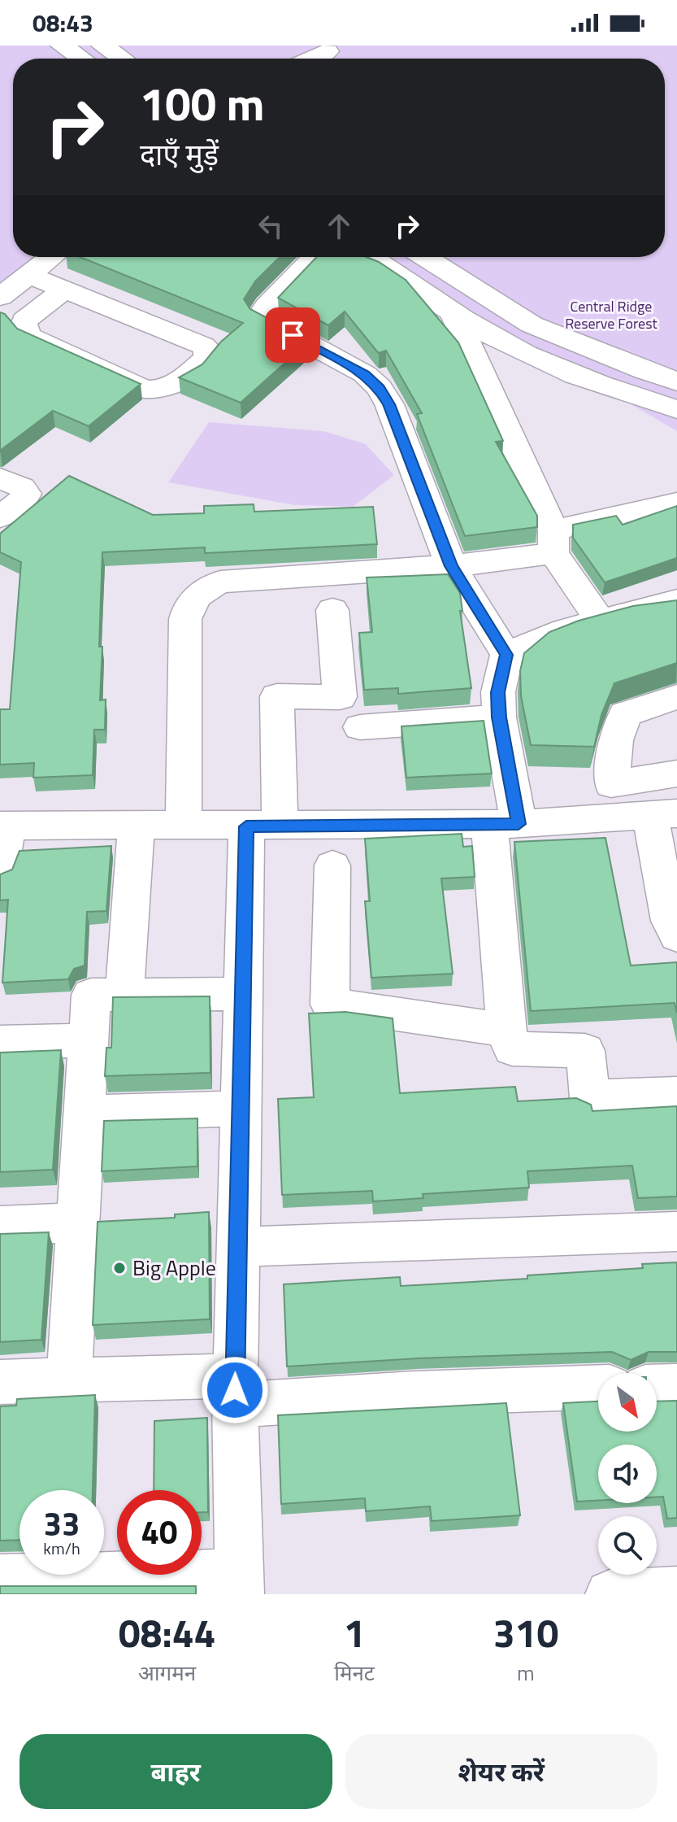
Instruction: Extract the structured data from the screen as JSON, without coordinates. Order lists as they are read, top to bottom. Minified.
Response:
{"parks":["Central Ridge Reserve Forest"],"places":["Big Apple"],"north":"bottom right","page":{"status":"08:43","turn":["100 m","दाएँ मुड़ें"],"speed":"33 km/h","limit":"40","eta":["08:44","आगमन","1","मिनट","310","m"],"buttons":["बाहर","शेयर करें"]}}
